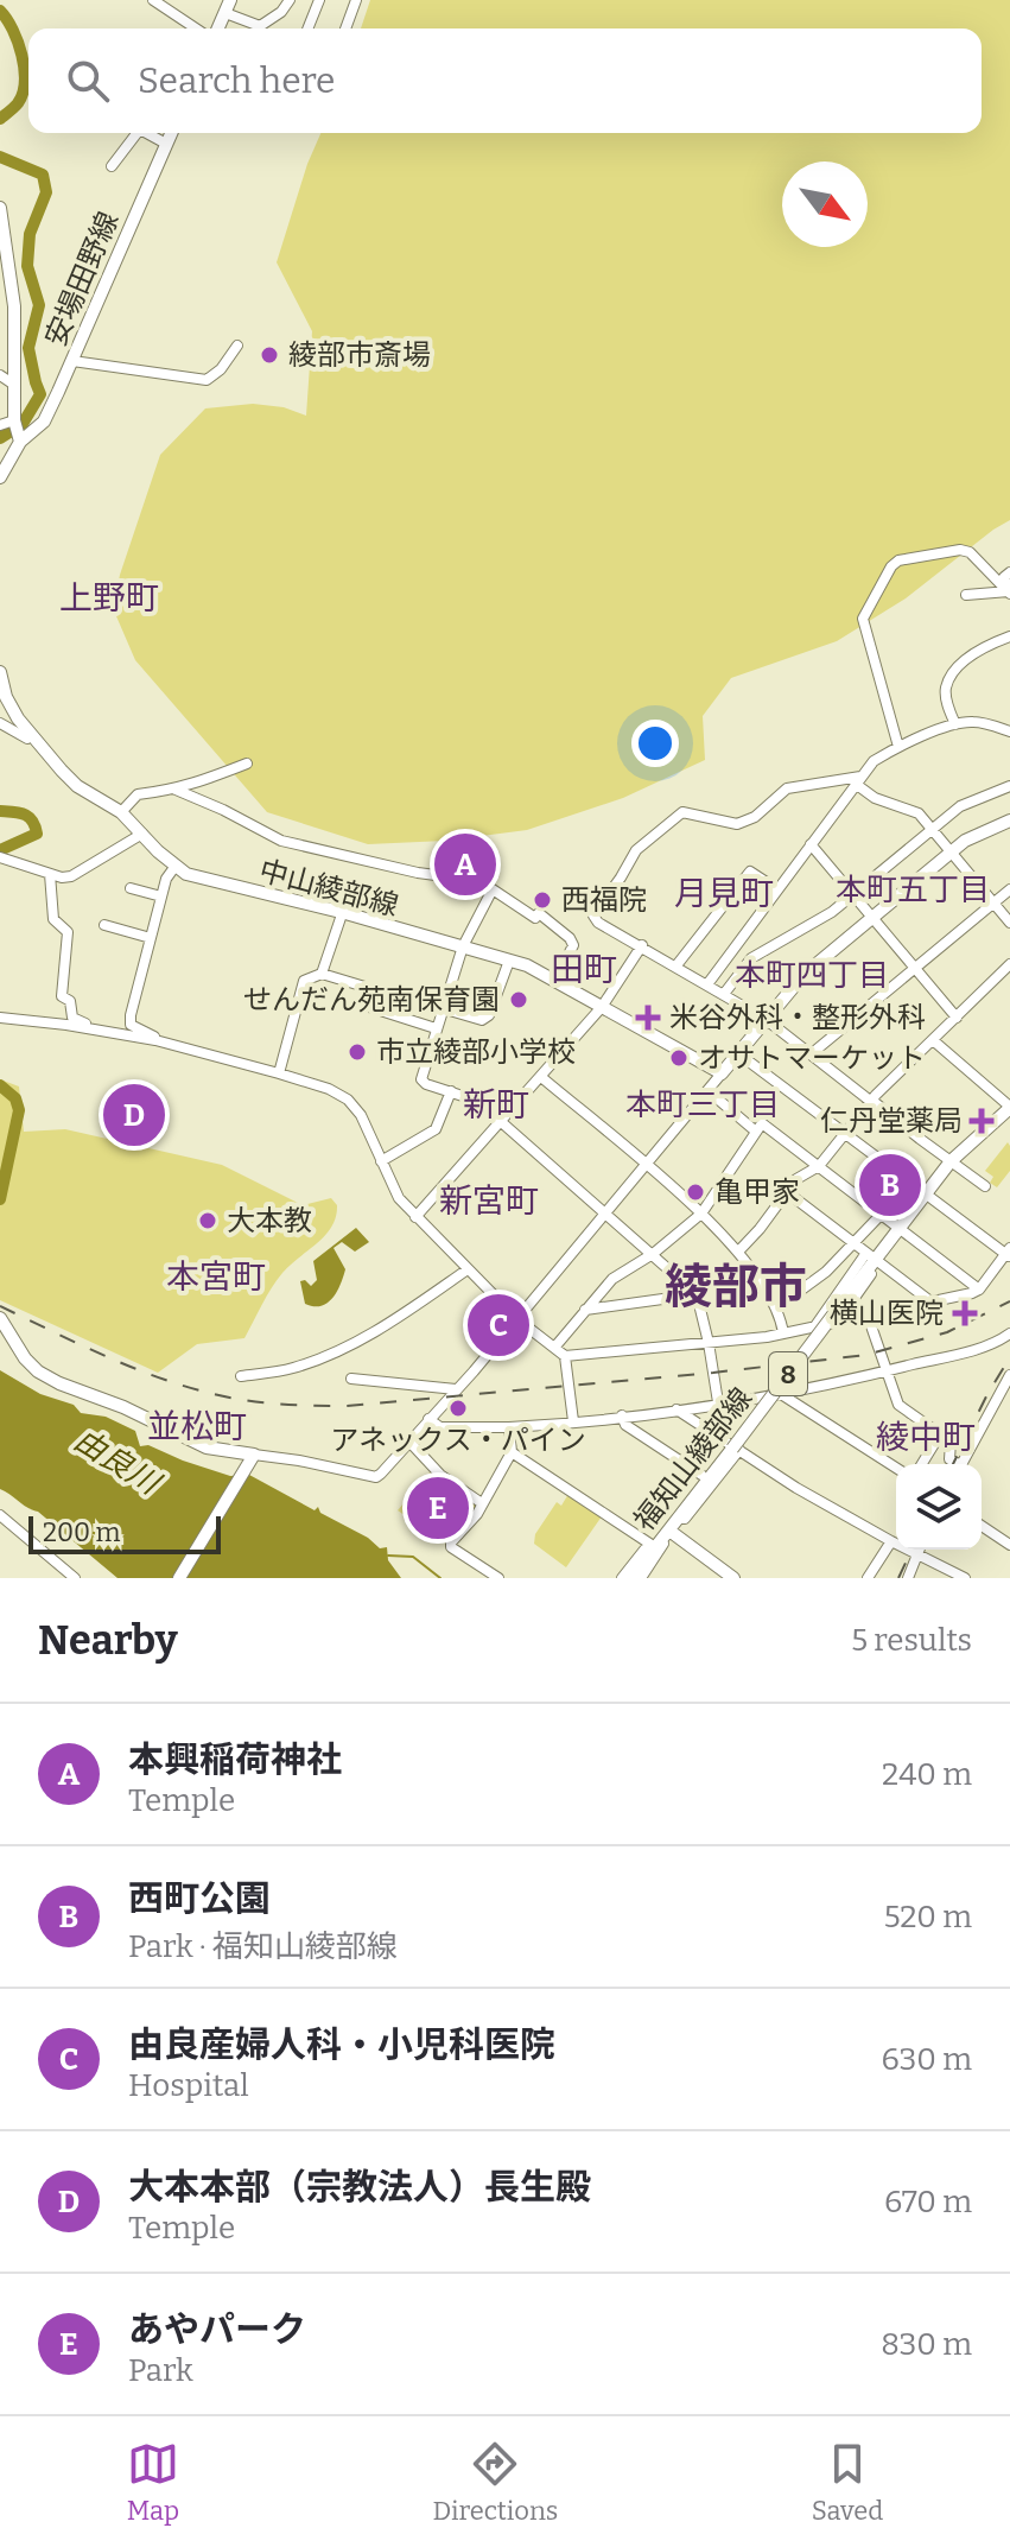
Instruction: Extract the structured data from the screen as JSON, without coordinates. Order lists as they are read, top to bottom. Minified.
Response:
{"streets":{"main road":["安場田野線","中山綾部線","8","福知山綾部線"]},"districts":["上野町","本町五丁目","月見町","田町","本町四丁目","新町","本町三丁目","新宮町","本宮町","綾部市","並松町","綾中町"],"water":["由良川"],"places":{"other":["綾部市斎場","西福院","せんだん苑南保育園","市立綾部小学校","オサトマーケット","亀甲家","大本教","アネックス・パイン"],"health":["米谷外科・整形外科","仁丹堂薬局","横山医院"]},"scale_bar":"200 m","north":"bottom right","page":{"search":"Search here","pins":["A","D","B","C","E"],"scale":"200 m","heading":["Nearby","5 results"],"list":[{"mark":"A","name":"本興稲荷神社","note":"Temple","value":"240 m"},{"mark":"B","name":"西町公園","note":"Park · 福知山綾部線","value":"520 m"},{"mark":"C","name":"由良産婦人科・小児科医院","note":"Hospital","value":"630 m"},{"mark":"D","name":"大本本部（宗教法人）長生殿","note":"Temple","value":"670 m"},{"mark":"E","name":"あやパーク","note":"Park","value":"830 m"}],"nav":["Map","Directions","Saved"]}}
